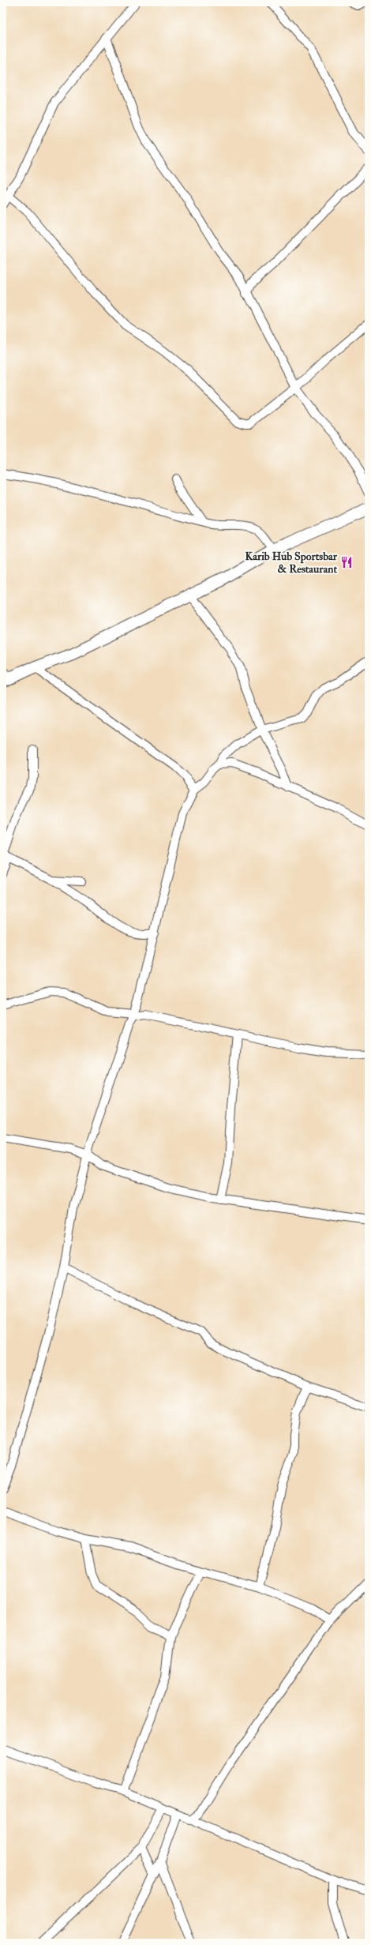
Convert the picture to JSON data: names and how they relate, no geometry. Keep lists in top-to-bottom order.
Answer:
{
  "places": {
    "restaurant": ["Karib Hub Sportsbar & Restaurant"]
  }
}
